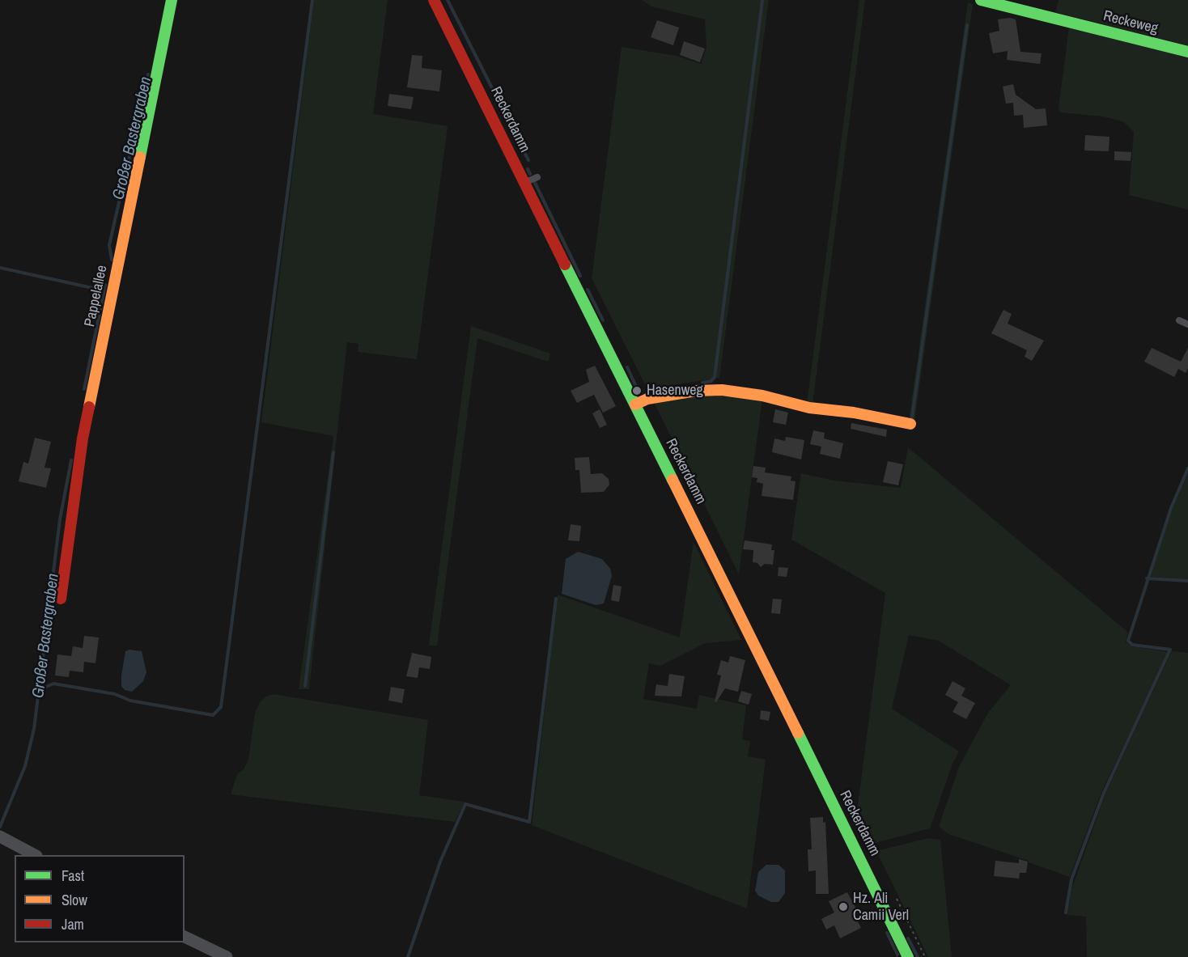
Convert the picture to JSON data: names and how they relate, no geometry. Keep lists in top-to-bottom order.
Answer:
{
  "streets": {
    "street": ["Reckeweg", "Reckerdamm", "Pappelallee"]
  },
  "water": ["Großer Bastergraben"],
  "places": ["Hasenweg", "Hz. Ali Camii Verl"],
  "legend": ["Fast", "Slow", "Jam"]
}
